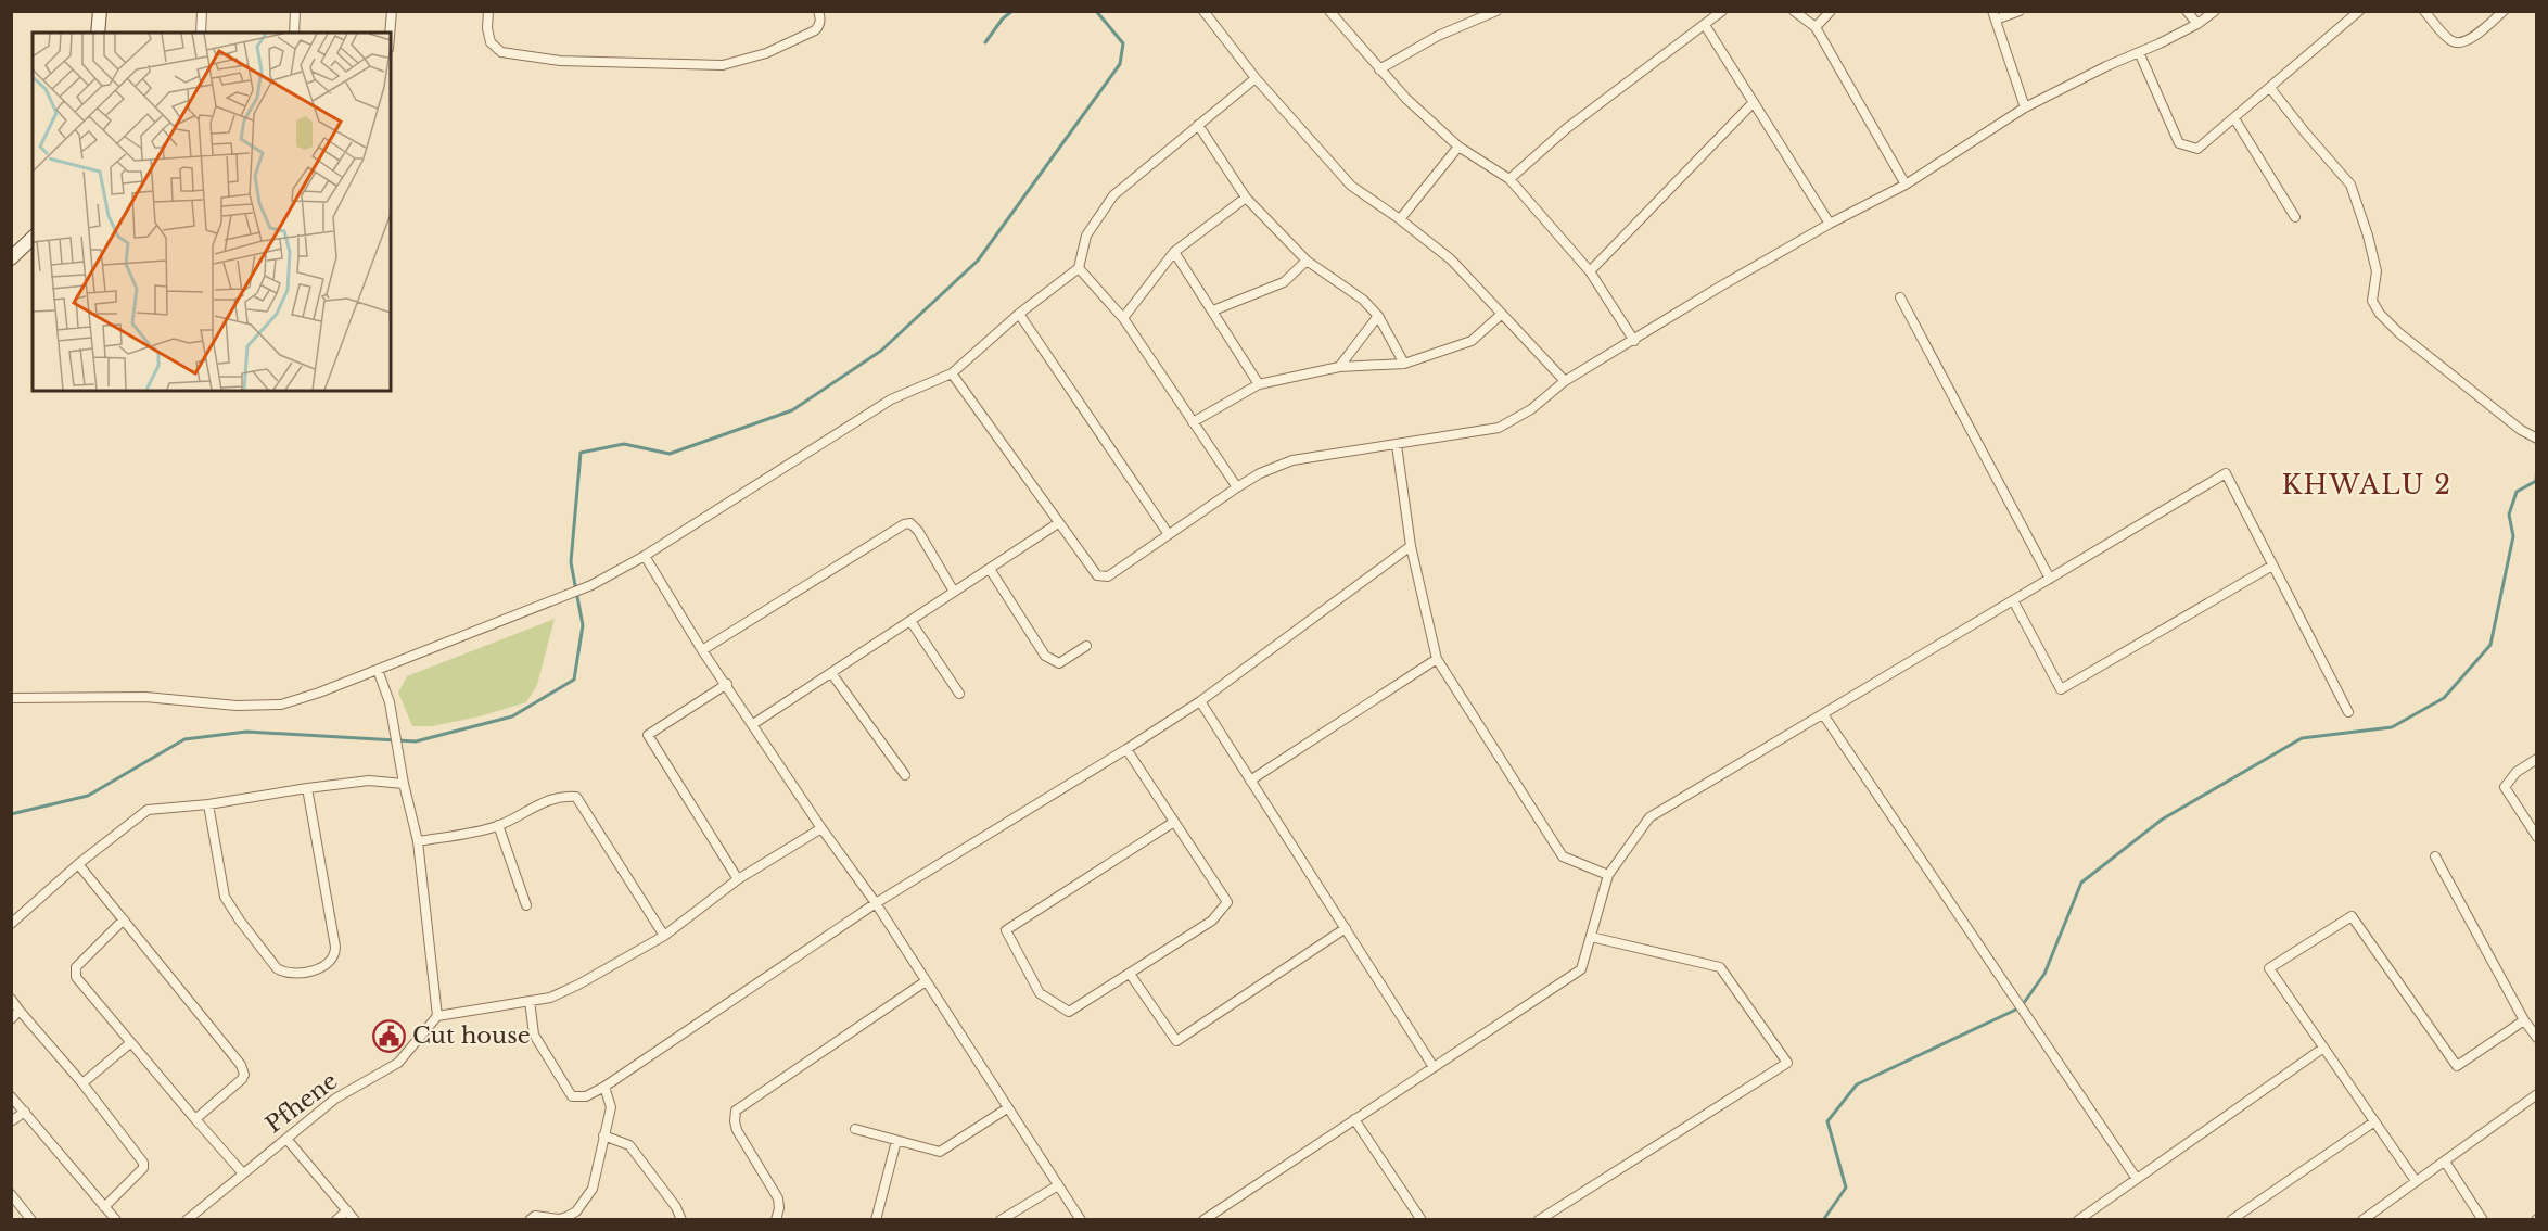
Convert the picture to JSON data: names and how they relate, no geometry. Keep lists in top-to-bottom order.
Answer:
{
  "streets": {
    "street": ["Pfhene"]
  },
  "districts": ["KHWALU 2"],
  "places": {
    "public building": ["Cut house"]
  }
}
